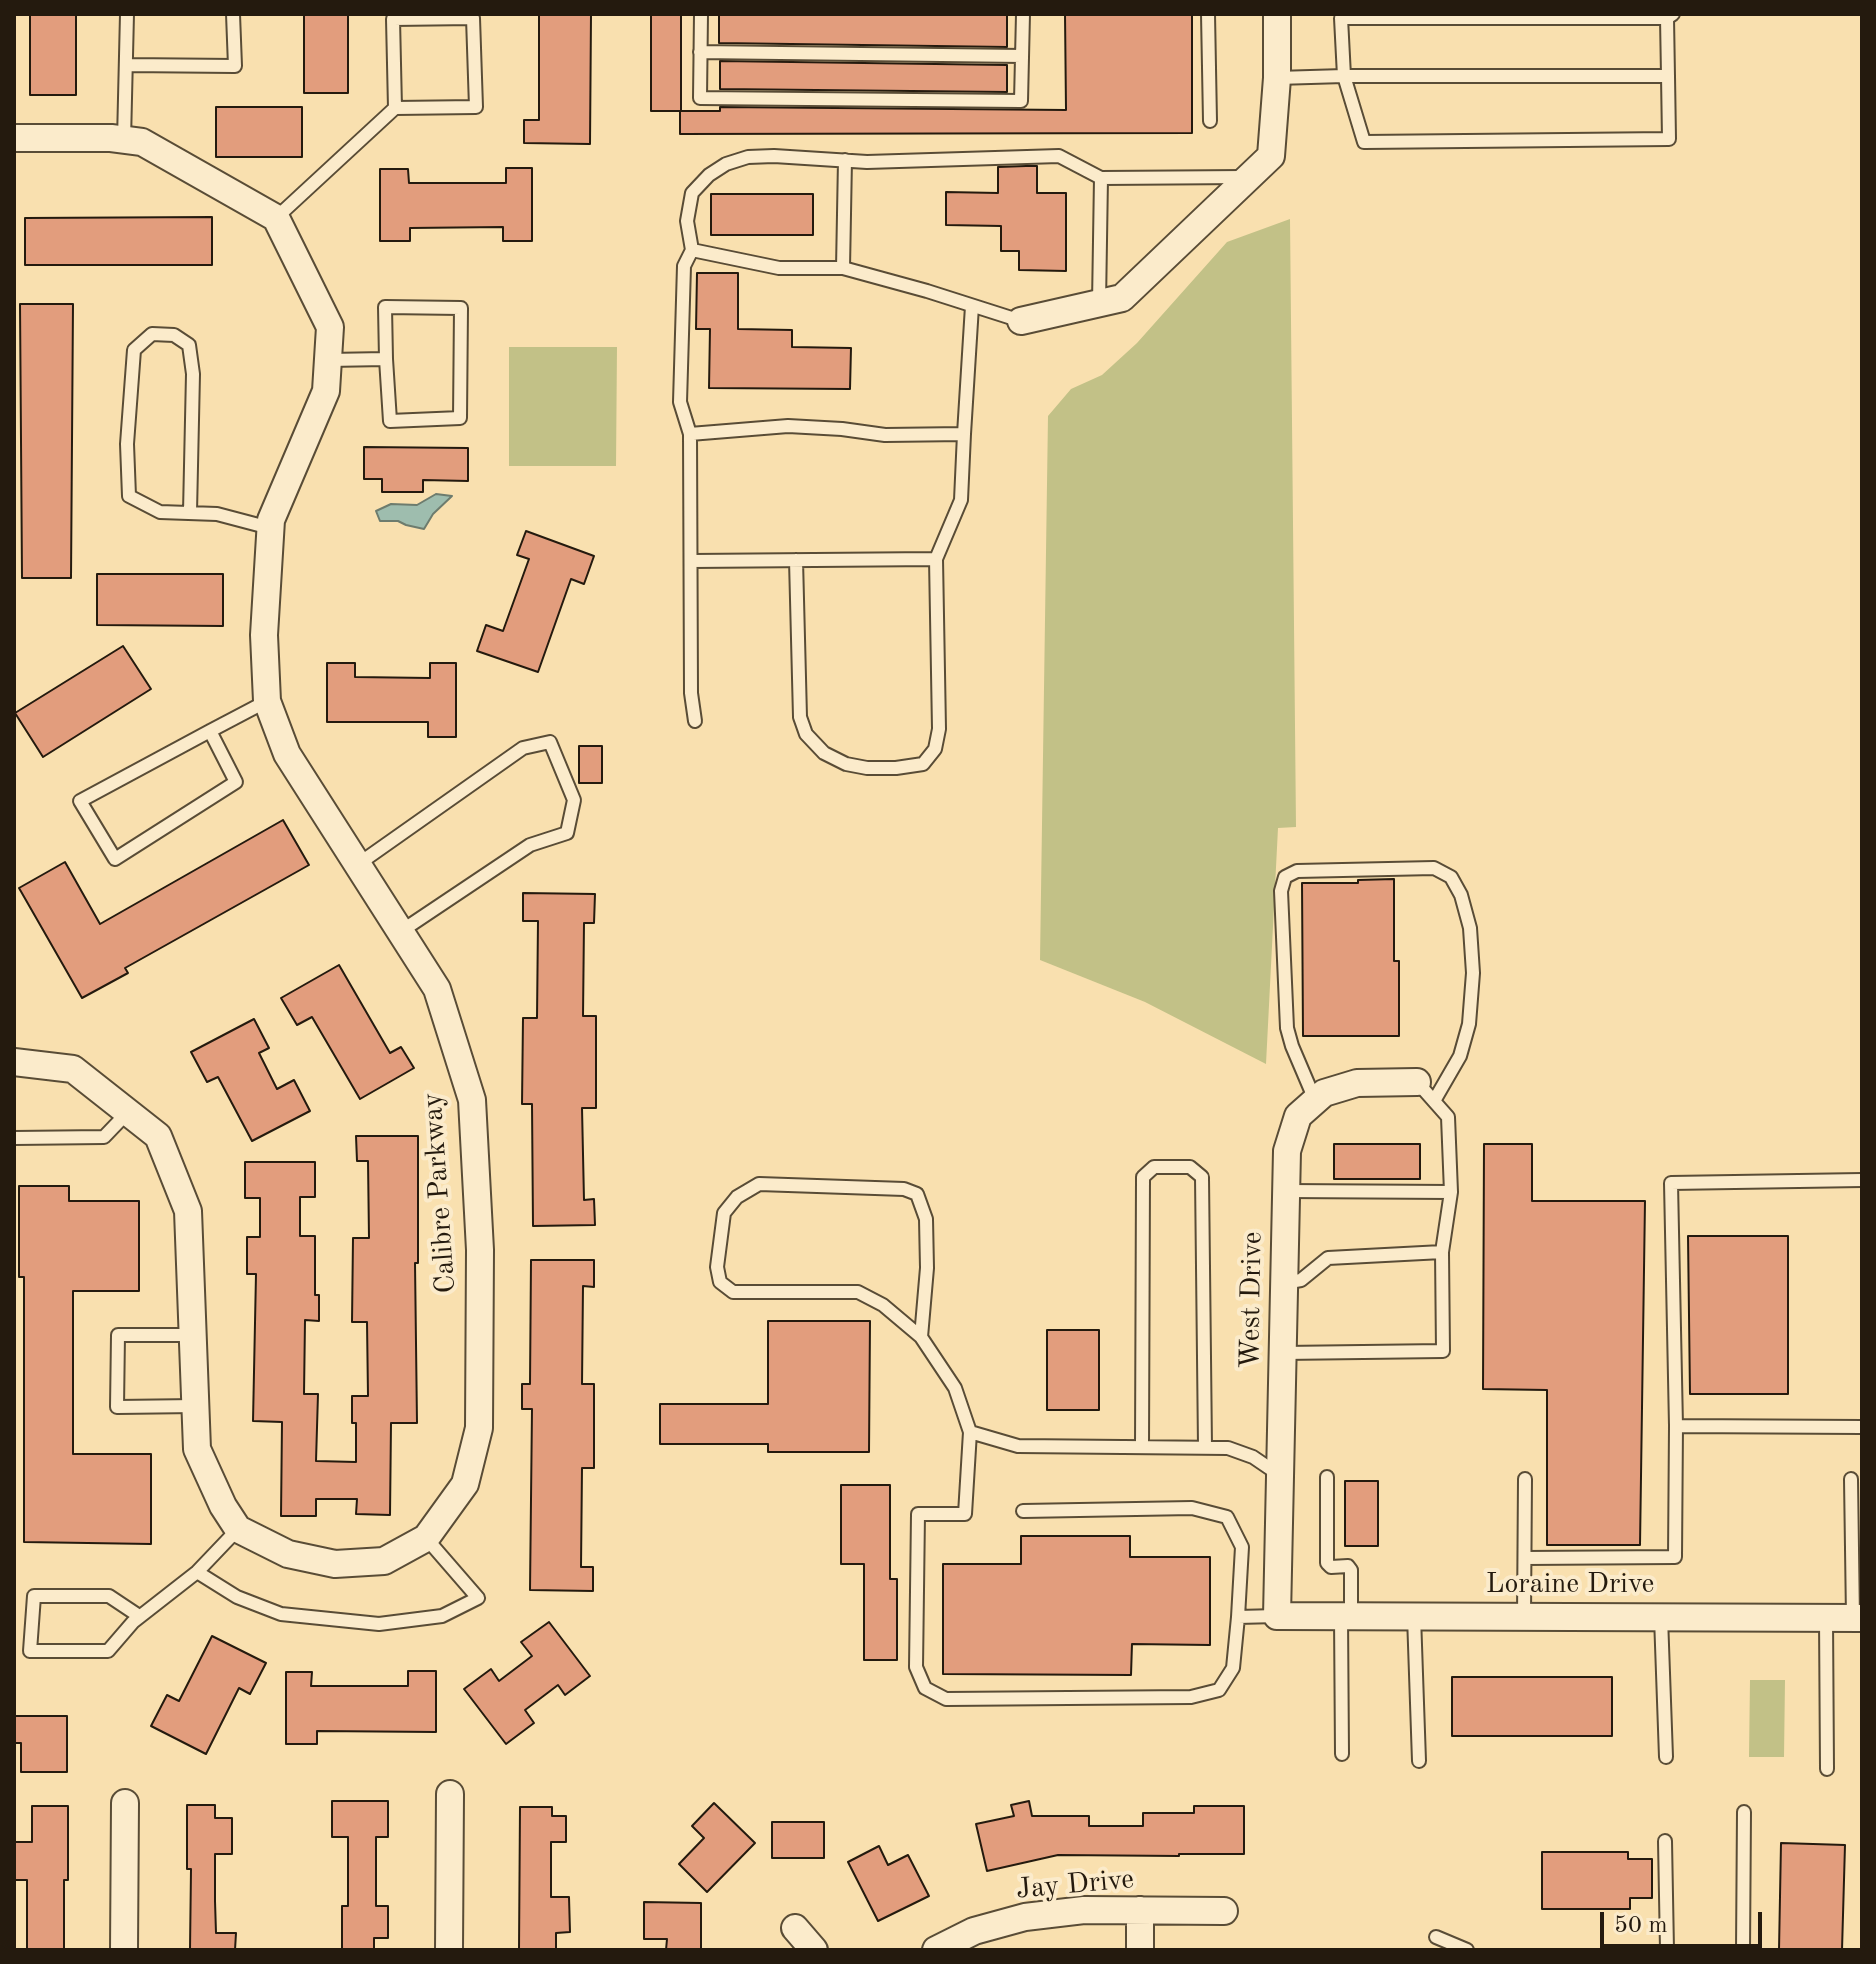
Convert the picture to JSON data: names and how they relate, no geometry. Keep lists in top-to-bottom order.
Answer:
{
  "streets": {
    "street": [
      "Calibre Parkway",
      "West Drive",
      "Loraine Drive",
      "Jay Drive"
    ]
  },
  "crossings": [
    ["West Drive", "Loraine Drive"]
  ],
  "scale_bar": "50 m"
}
